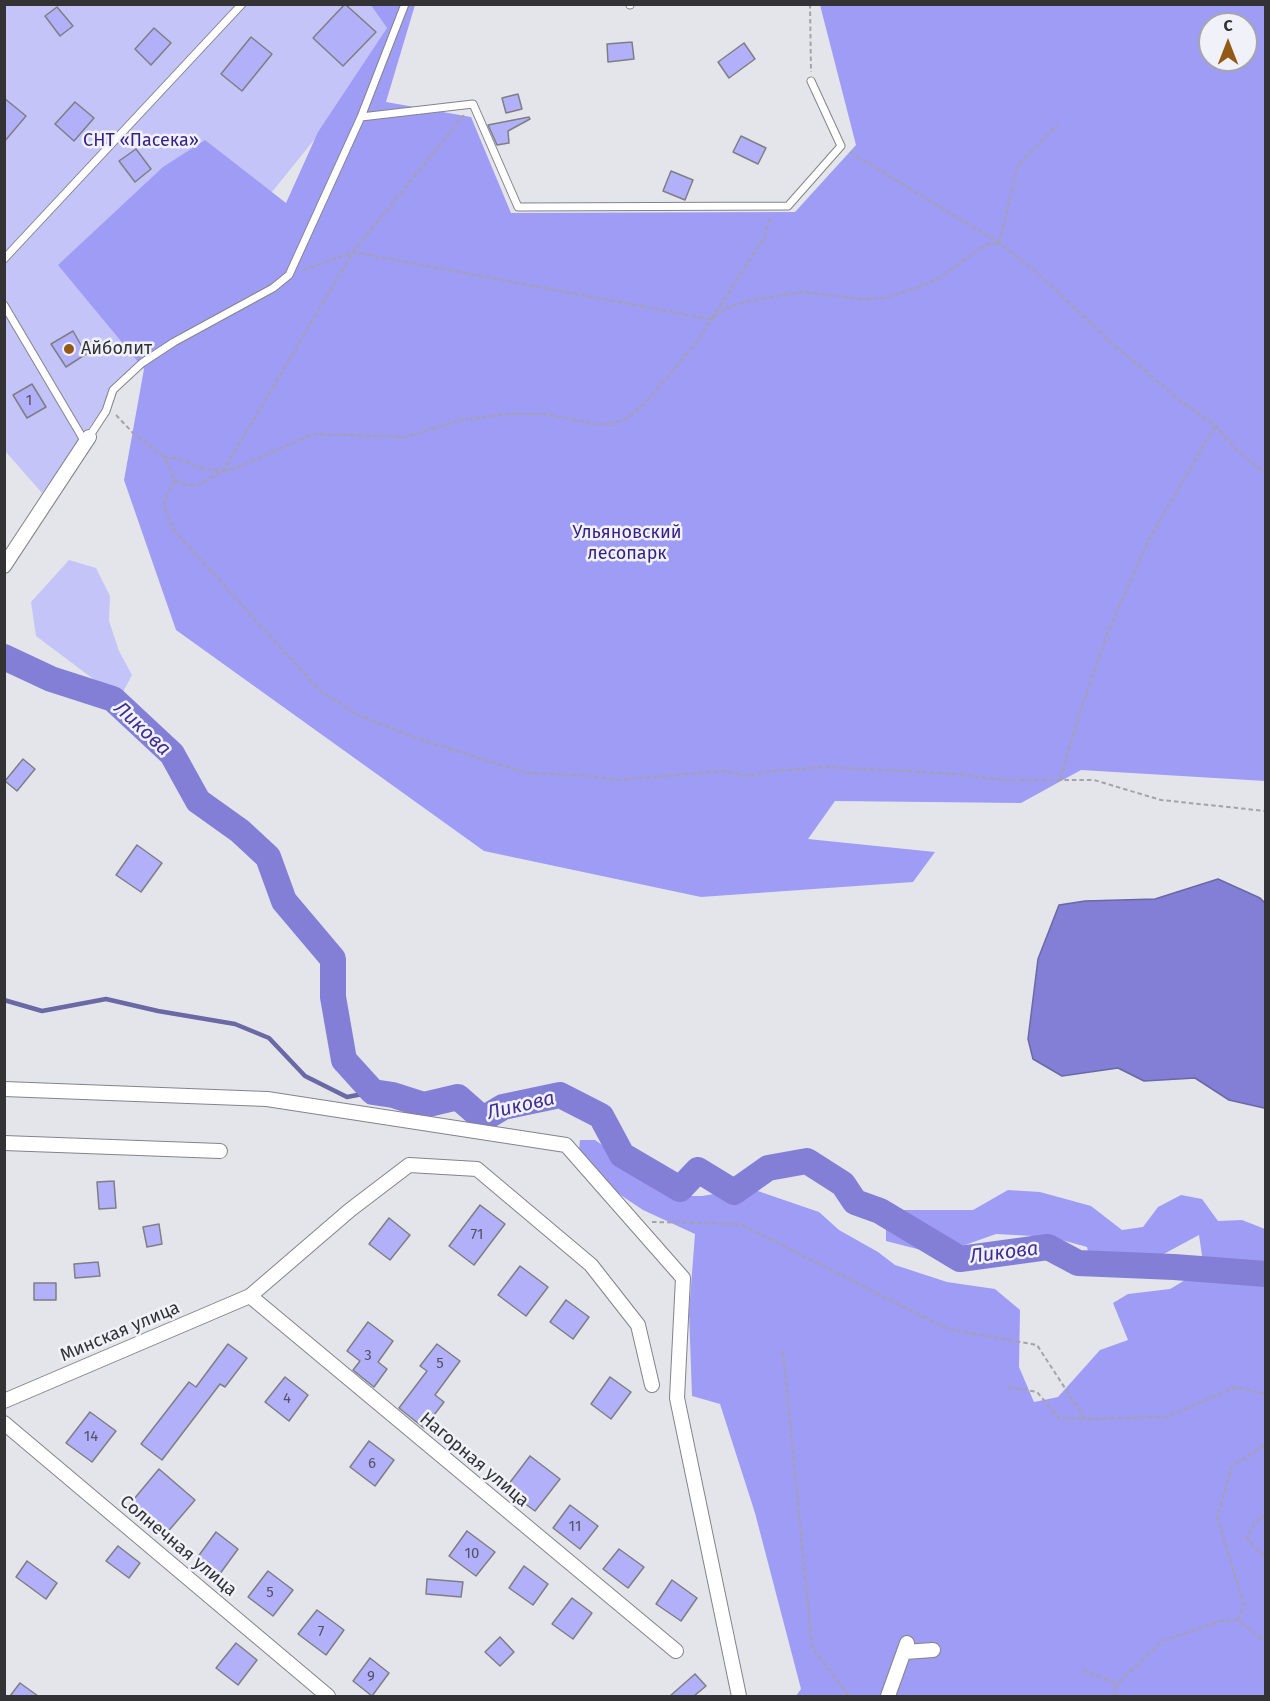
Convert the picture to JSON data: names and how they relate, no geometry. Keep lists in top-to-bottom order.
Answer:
{
  "streets": {
    "street": ["Минская улица", "Нагорная улица", "Солнечная улица"]
  },
  "crossings": [
    ["Минская улица", "Нагорная улица"]
  ],
  "water": ["Ликова"],
  "parks": ["СНТ «Пасека»", "Ульяновский лесопарк"],
  "places": ["Айболит"],
  "house_numbers": [
    "1",
    "71",
    "3",
    "5",
    "4",
    "14",
    "6",
    "11",
    "10",
    "5",
    "7",
    "9"
  ],
  "north": "top"
}
